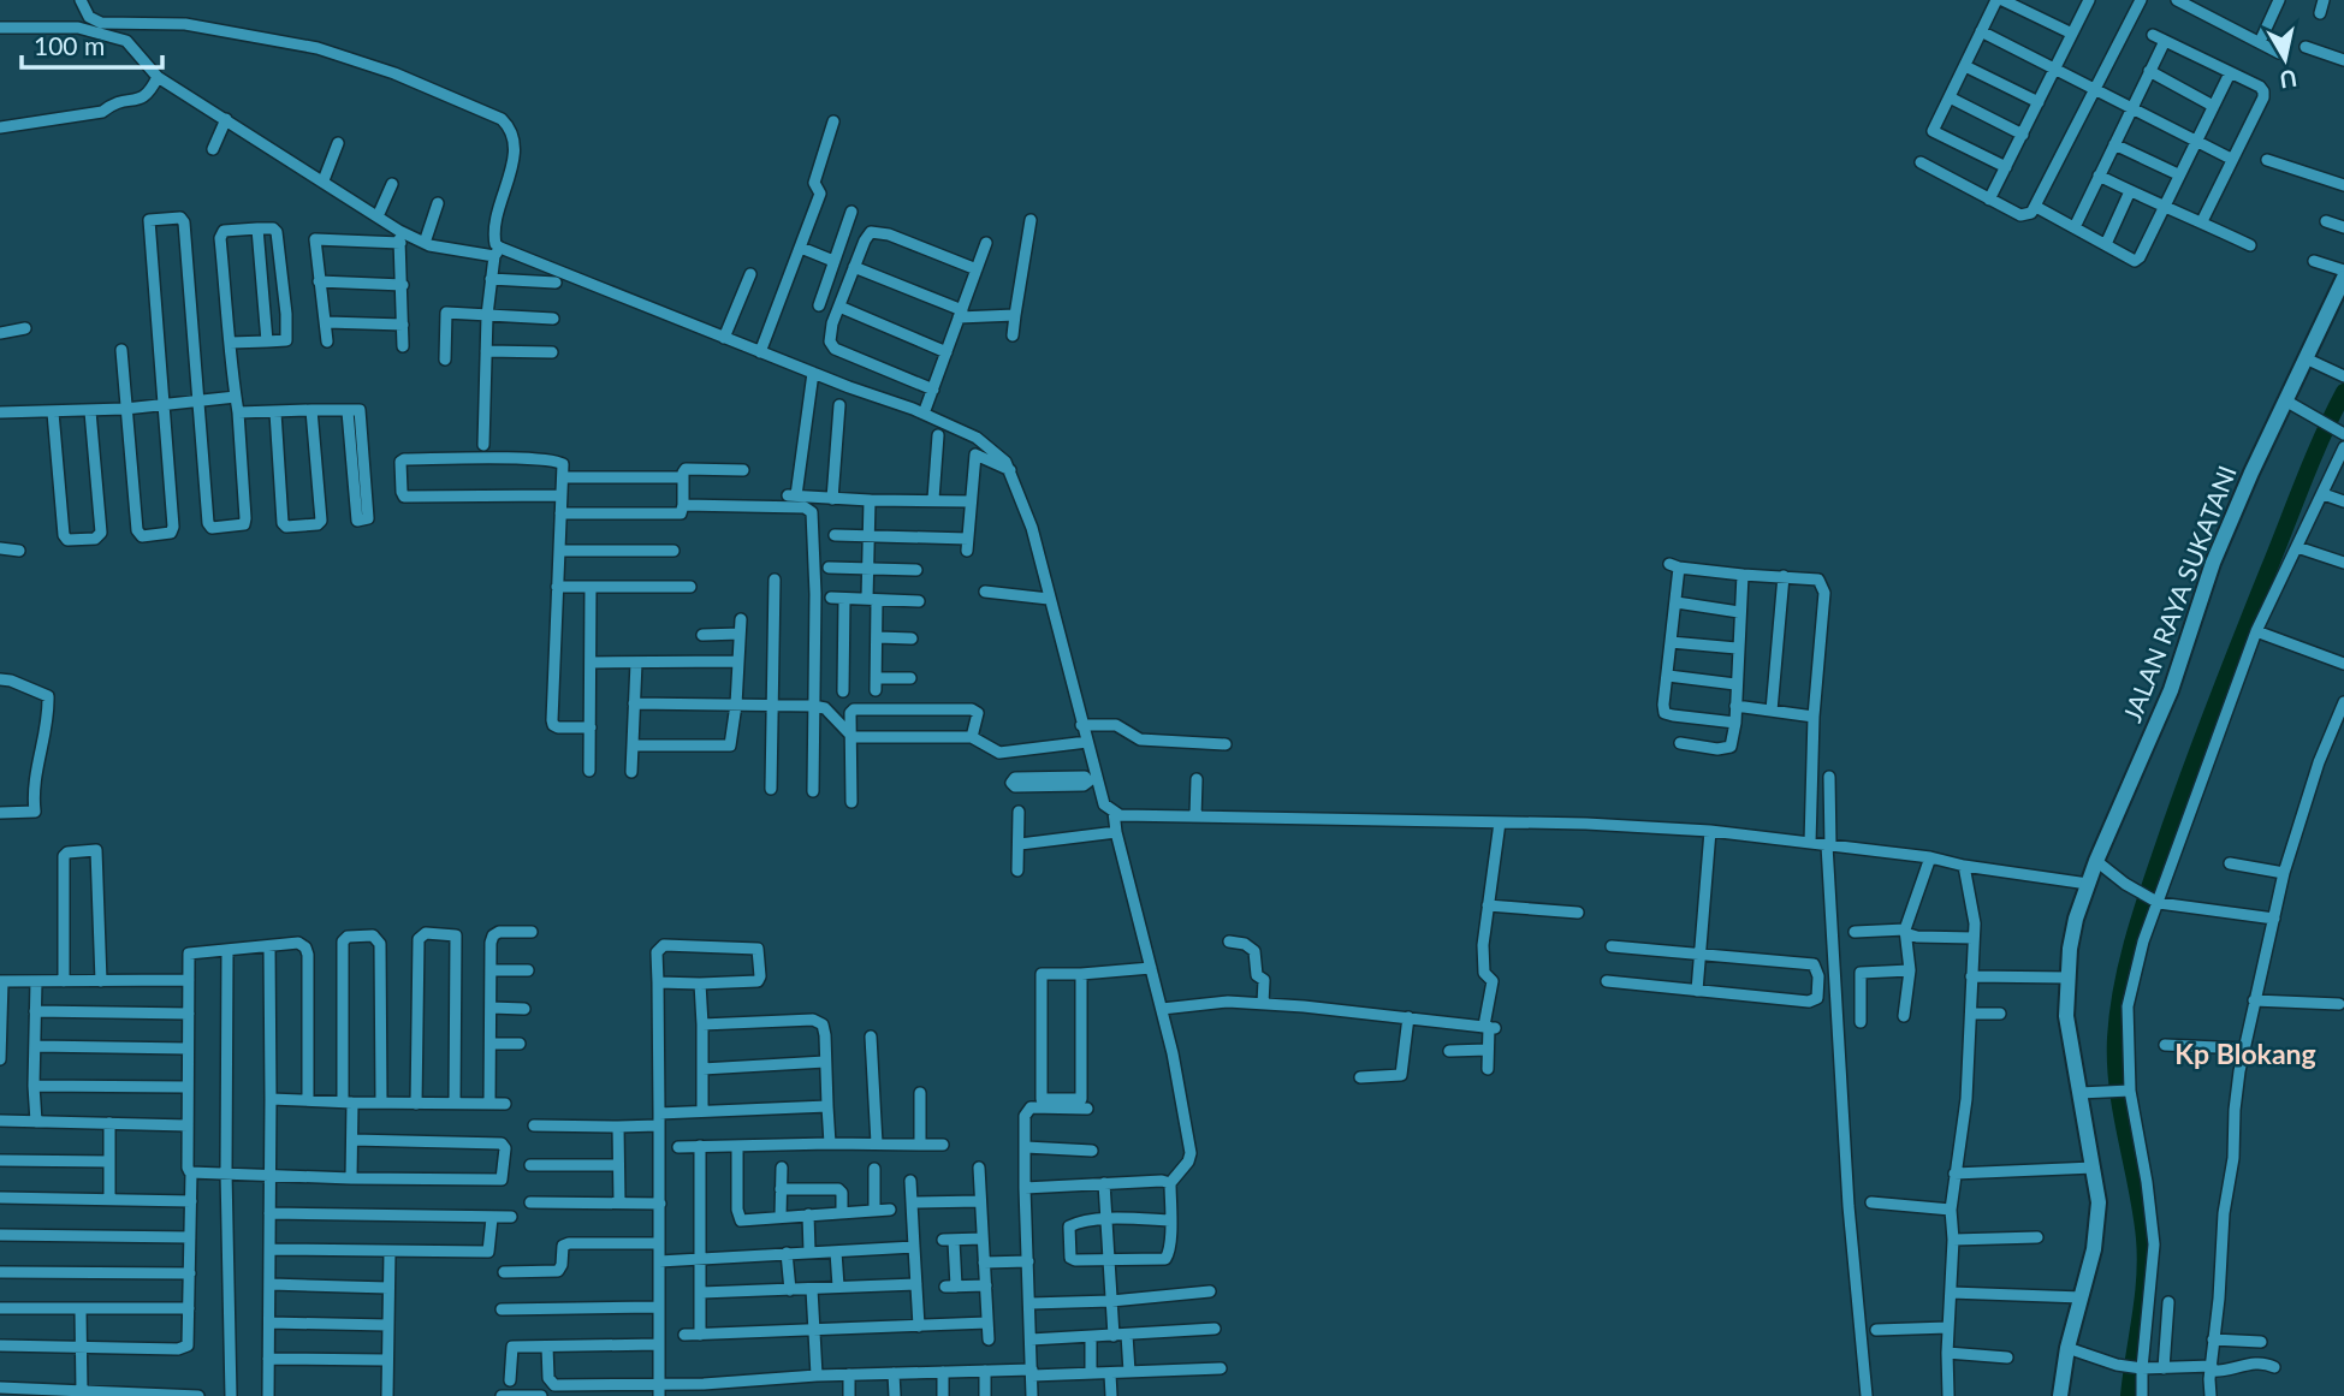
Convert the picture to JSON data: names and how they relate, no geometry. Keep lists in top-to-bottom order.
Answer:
{
  "streets": {
    "main road": ["JALAN RAYA SUKATANI"]
  },
  "districts": ["Kp Blokang"],
  "scale_bar": "100 m",
  "north": "bottom"
}
